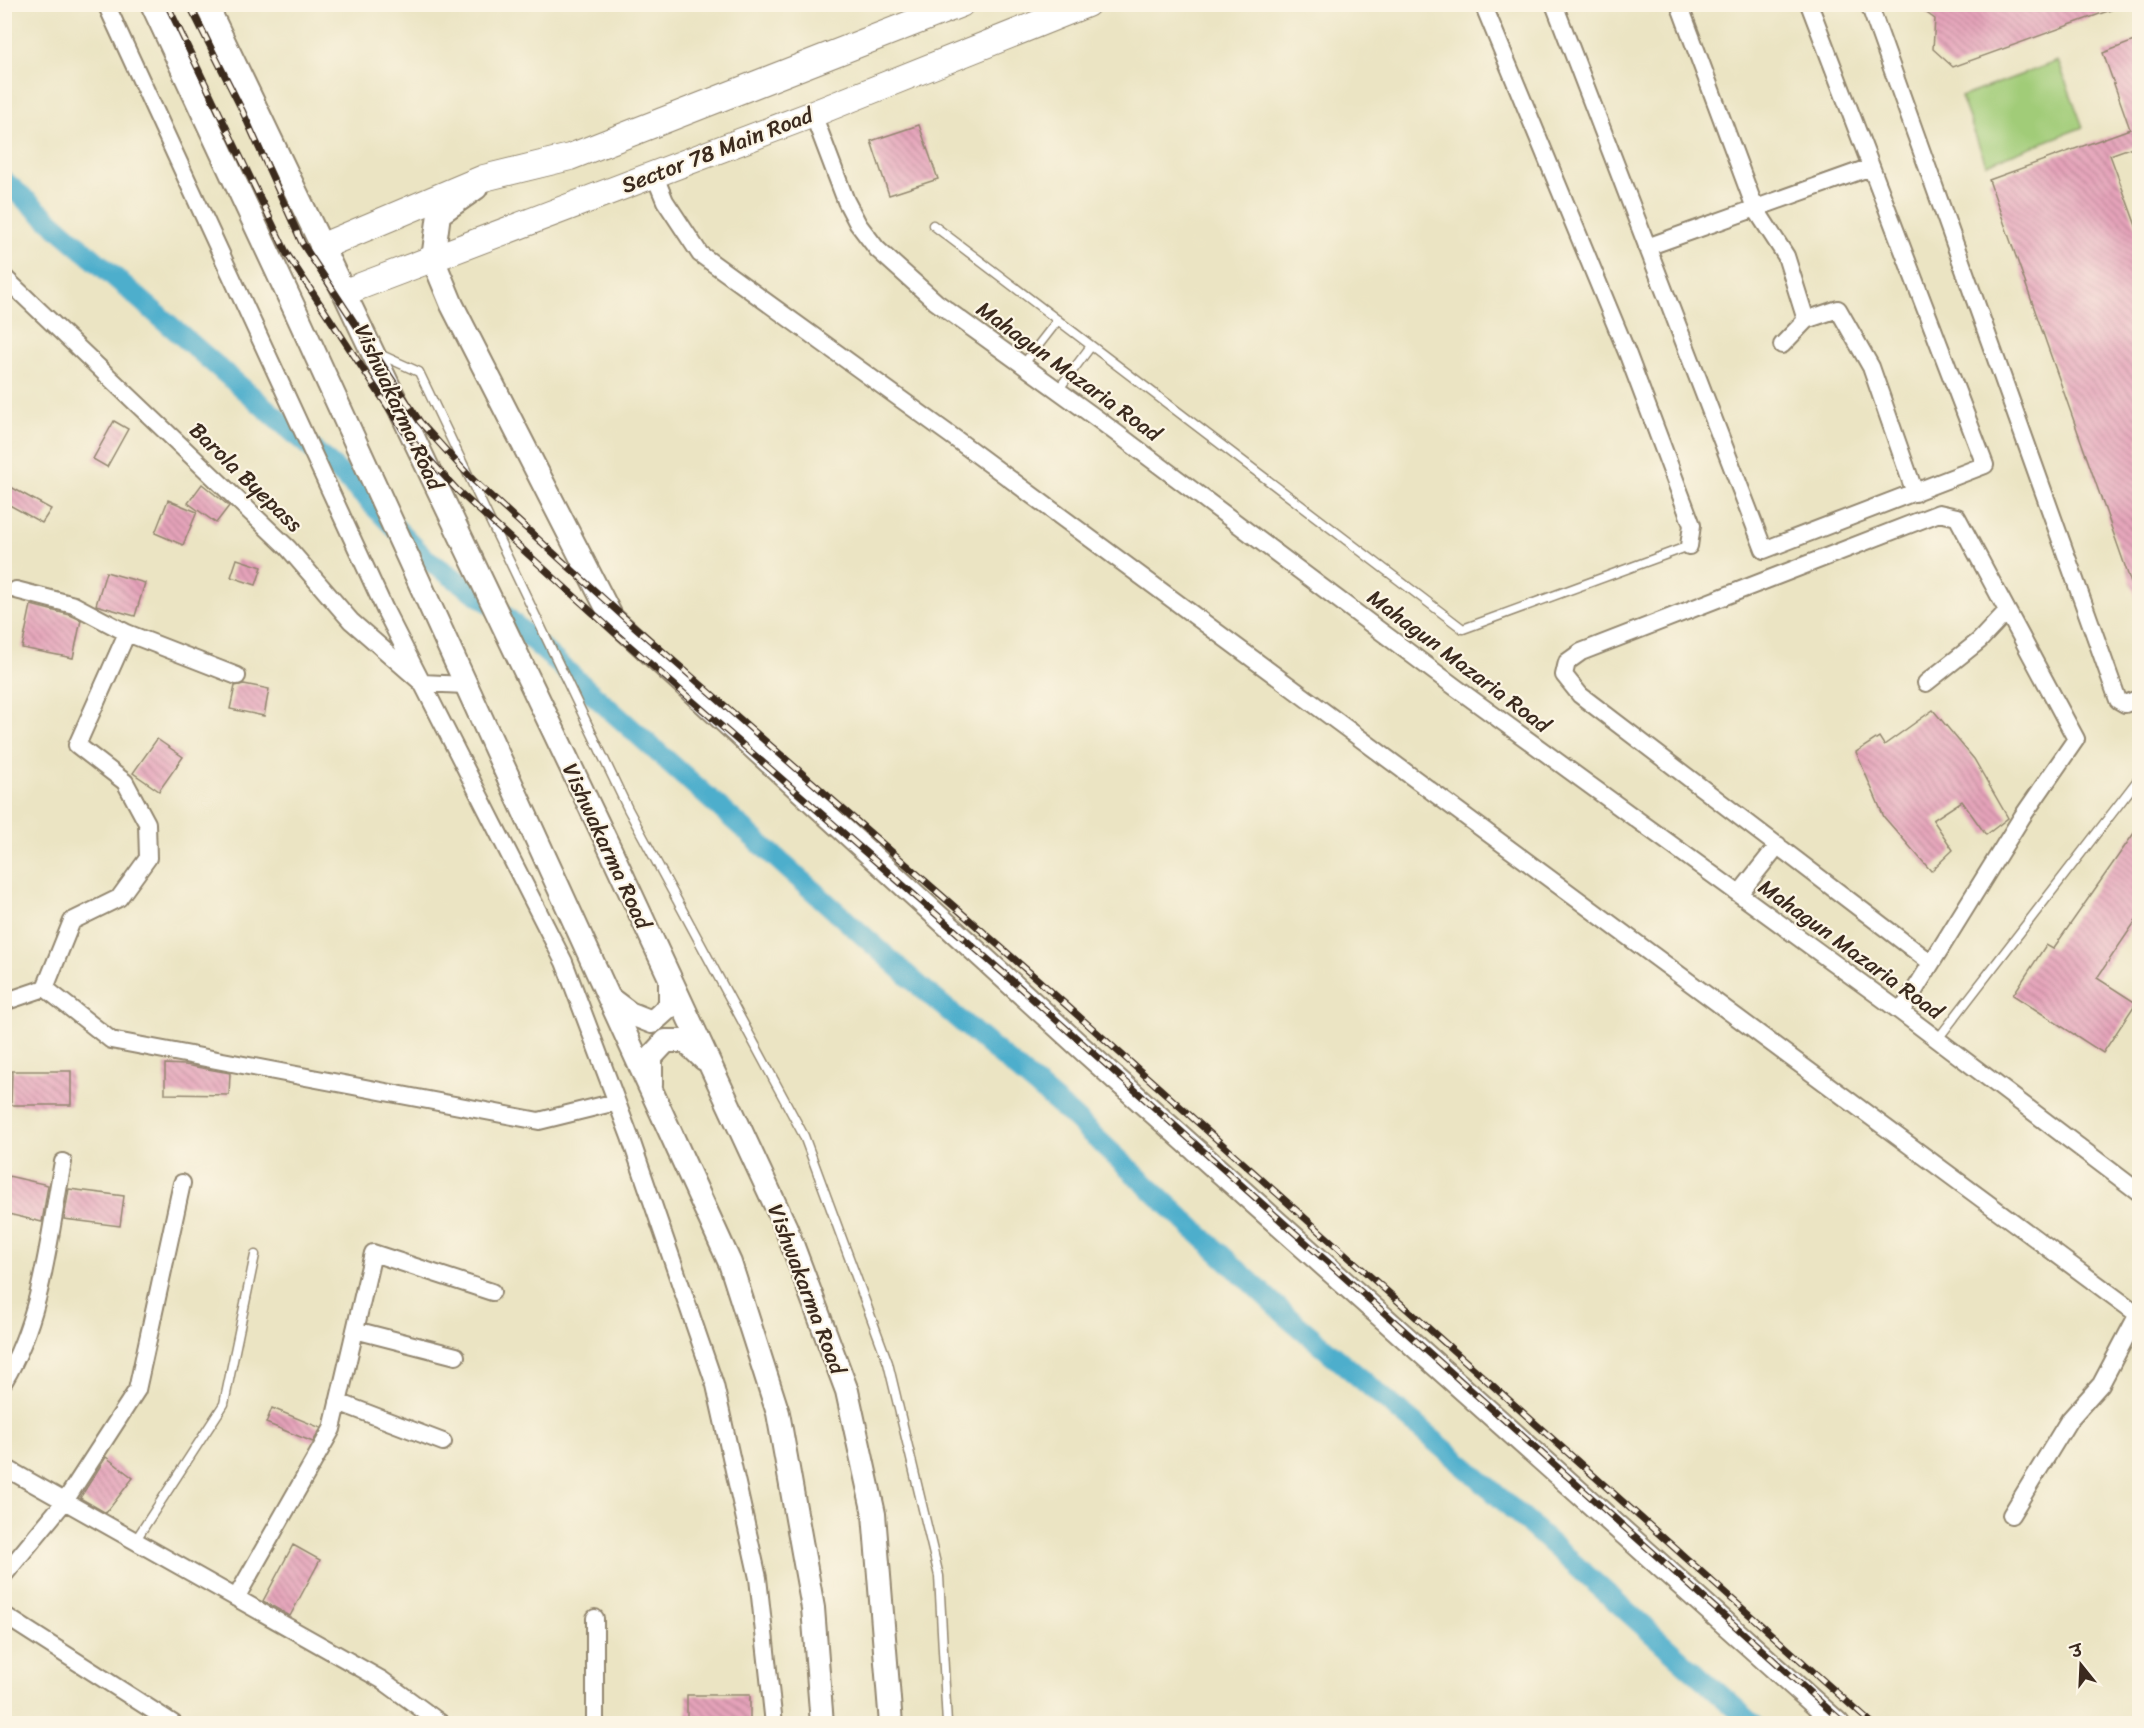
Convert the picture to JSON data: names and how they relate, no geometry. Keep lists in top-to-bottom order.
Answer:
{
  "streets": {
    "main road": ["Sector 78 Main Road", "Vishwakarma Road"],
    "street": ["Mahagun Mazaria Road", "Barola Byepass"]
  },
  "crossings": [
    ["Sector 78 Main Road", "Mahagun Mazaria Road"],
    ["Sector 78 Main Road", "Vishwakarma Road"]
  ],
  "north": "top"
}
